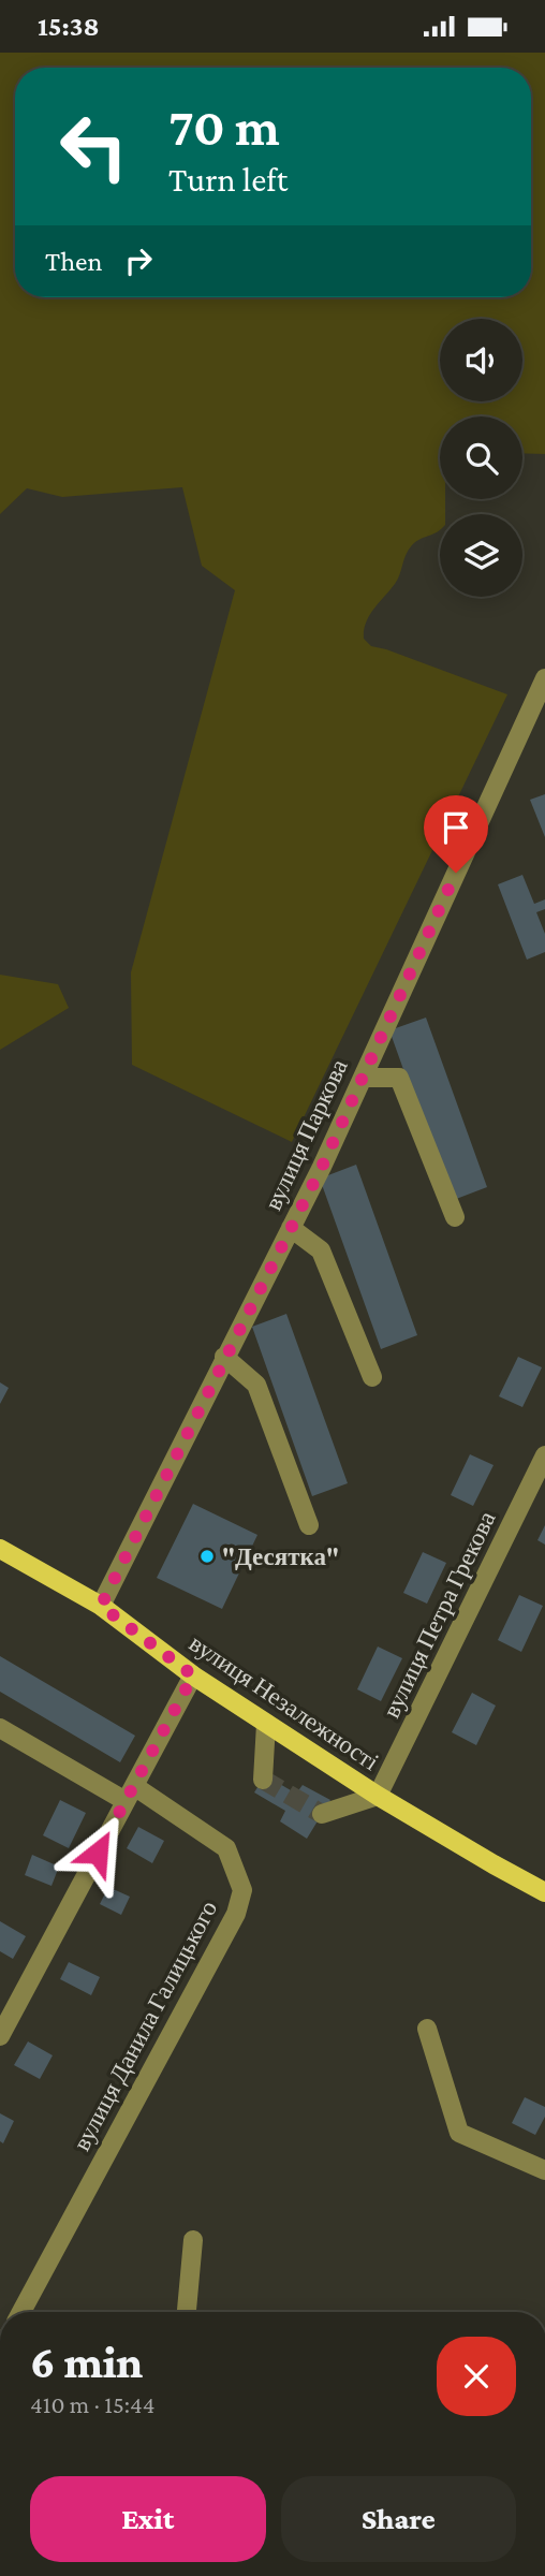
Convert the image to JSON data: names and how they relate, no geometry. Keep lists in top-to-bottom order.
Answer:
{
  "streets": {
    "main road": ["вулиця Незалежності"],
    "street": ["вулиця Паркова", "вулиця Петра Грекова", "вулиця Данила Галицького"]
  },
  "crossings": [
    ["вулиця Паркова", "вулиця Незалежності"],
    ["вулиця Петра Грекова", "вулиця Незалежності"]
  ],
  "places": ["\"Десятка\""],
  "page": {
    "status": "15:38",
    "turn": ["70 m", "Turn left"],
    "then": "Then",
    "heading": ["6 min", "410 m · 15:44"],
    "buttons": ["Exit", "Share"]
  }
}
